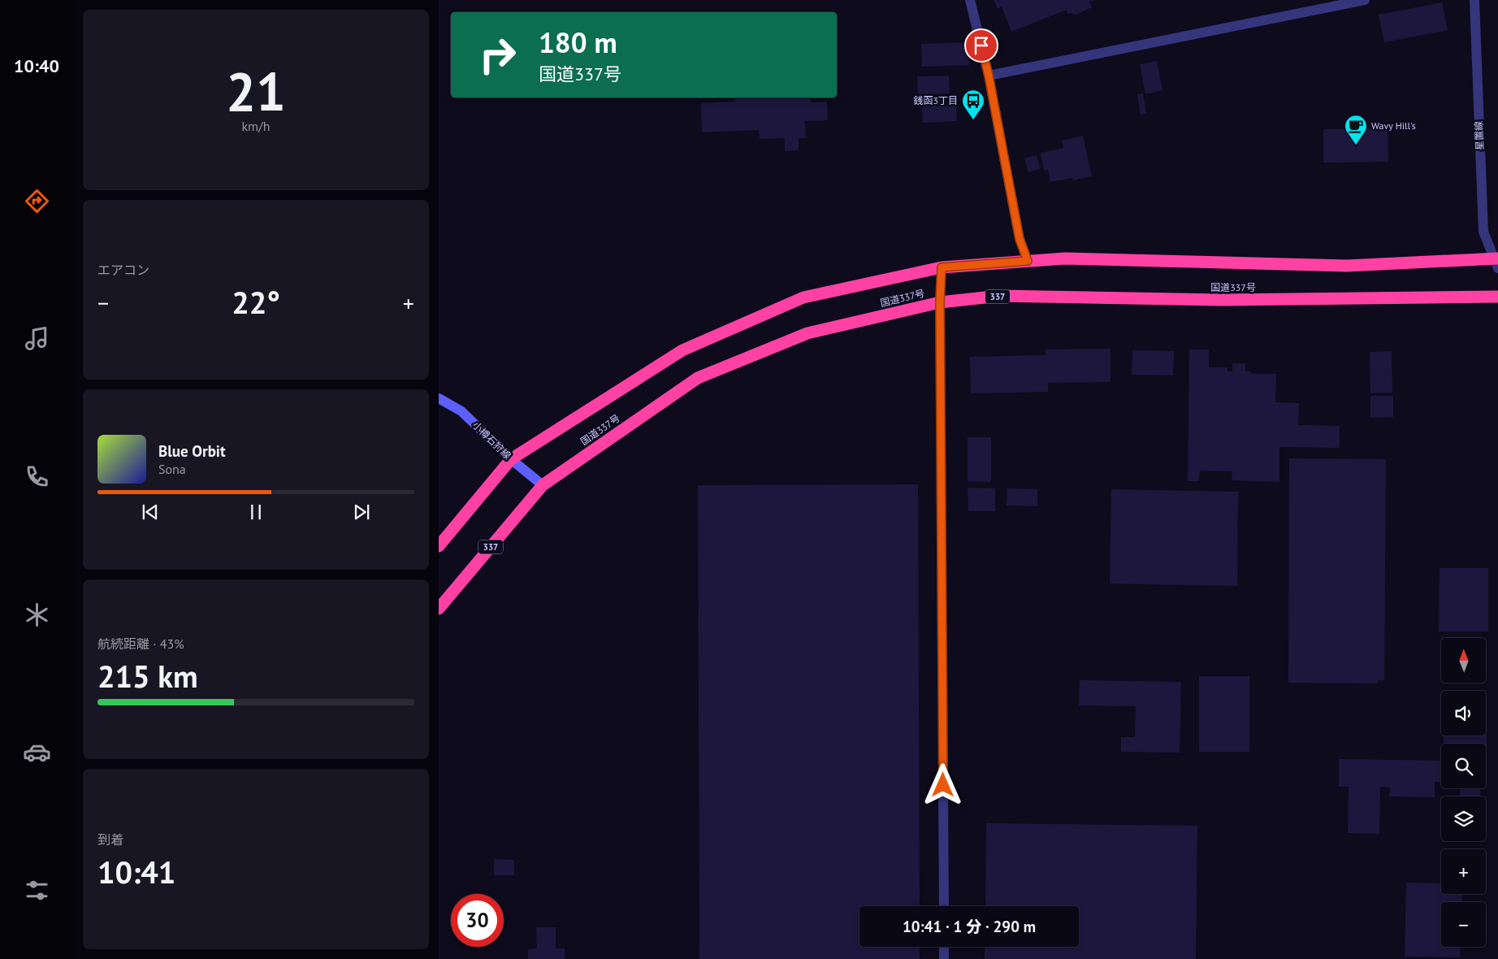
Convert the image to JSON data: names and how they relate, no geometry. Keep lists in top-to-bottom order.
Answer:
{
  "streets": {
    "highway": ["国道337号", "337"],
    "main road": ["小樽石狩線"],
    "street": ["星置線"]
  },
  "crossings": [
    ["国道337号", "小樽石狩線"]
  ],
  "places": {
    "bus stop": ["銭函3丁目"],
    "cafe": ["Wavy Hill's"]
  },
  "north": "top",
  "page": {
    "tabs": "10:40",
    "tile": [
      ["21", "km/h"],
      "エアコン",
      ["航続距離 · 43%", "215 km"],
      ["到着", "10:41"]
    ],
    "turn": ["180 m", "国道337号"],
    "heat": ["−", "22°", "+"],
    "song": ["Blue Orbit", "Sona"],
    "map_buttons": ["+", "−"],
    "limit": "30",
    "trip": "10:41 · 1 分 · 290 m"
  }
}
